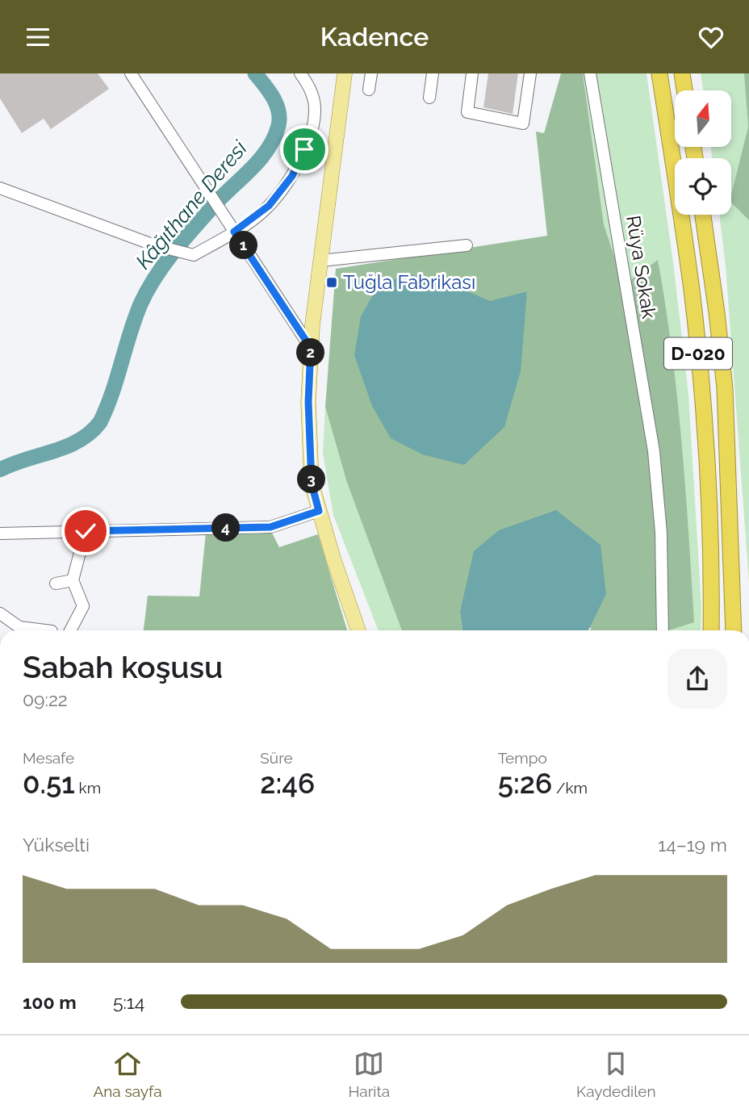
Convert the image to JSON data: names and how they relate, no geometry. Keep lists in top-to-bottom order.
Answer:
{
  "streets": {
    "highway": ["D-020"],
    "street": ["Rüya Sokak"]
  },
  "water": ["Kâğıthane Deresi"],
  "places": {
    "transit": ["Tuğla Fabrikası"]
  },
  "north": "top",
  "page": {
    "header": "Kadence",
    "pins": [
      "1",
      "2",
      "3",
      "4"
    ],
    "heading": ["Sabah koşusu", "09:22"],
    "stats": [
      ["Mesafe", "0.51 km"],
      ["Süre", "2:46"],
      ["Tempo", "5:26 /km"]
    ],
    "chart": ["Yükselti", "14–19 m"],
    "list": [
      {
        "name": "100 m",
        "note": "5:14"
      }
    ],
    "tabs": ["Ana sayfa", "Harita", "Kaydedilen"]
  }
}
